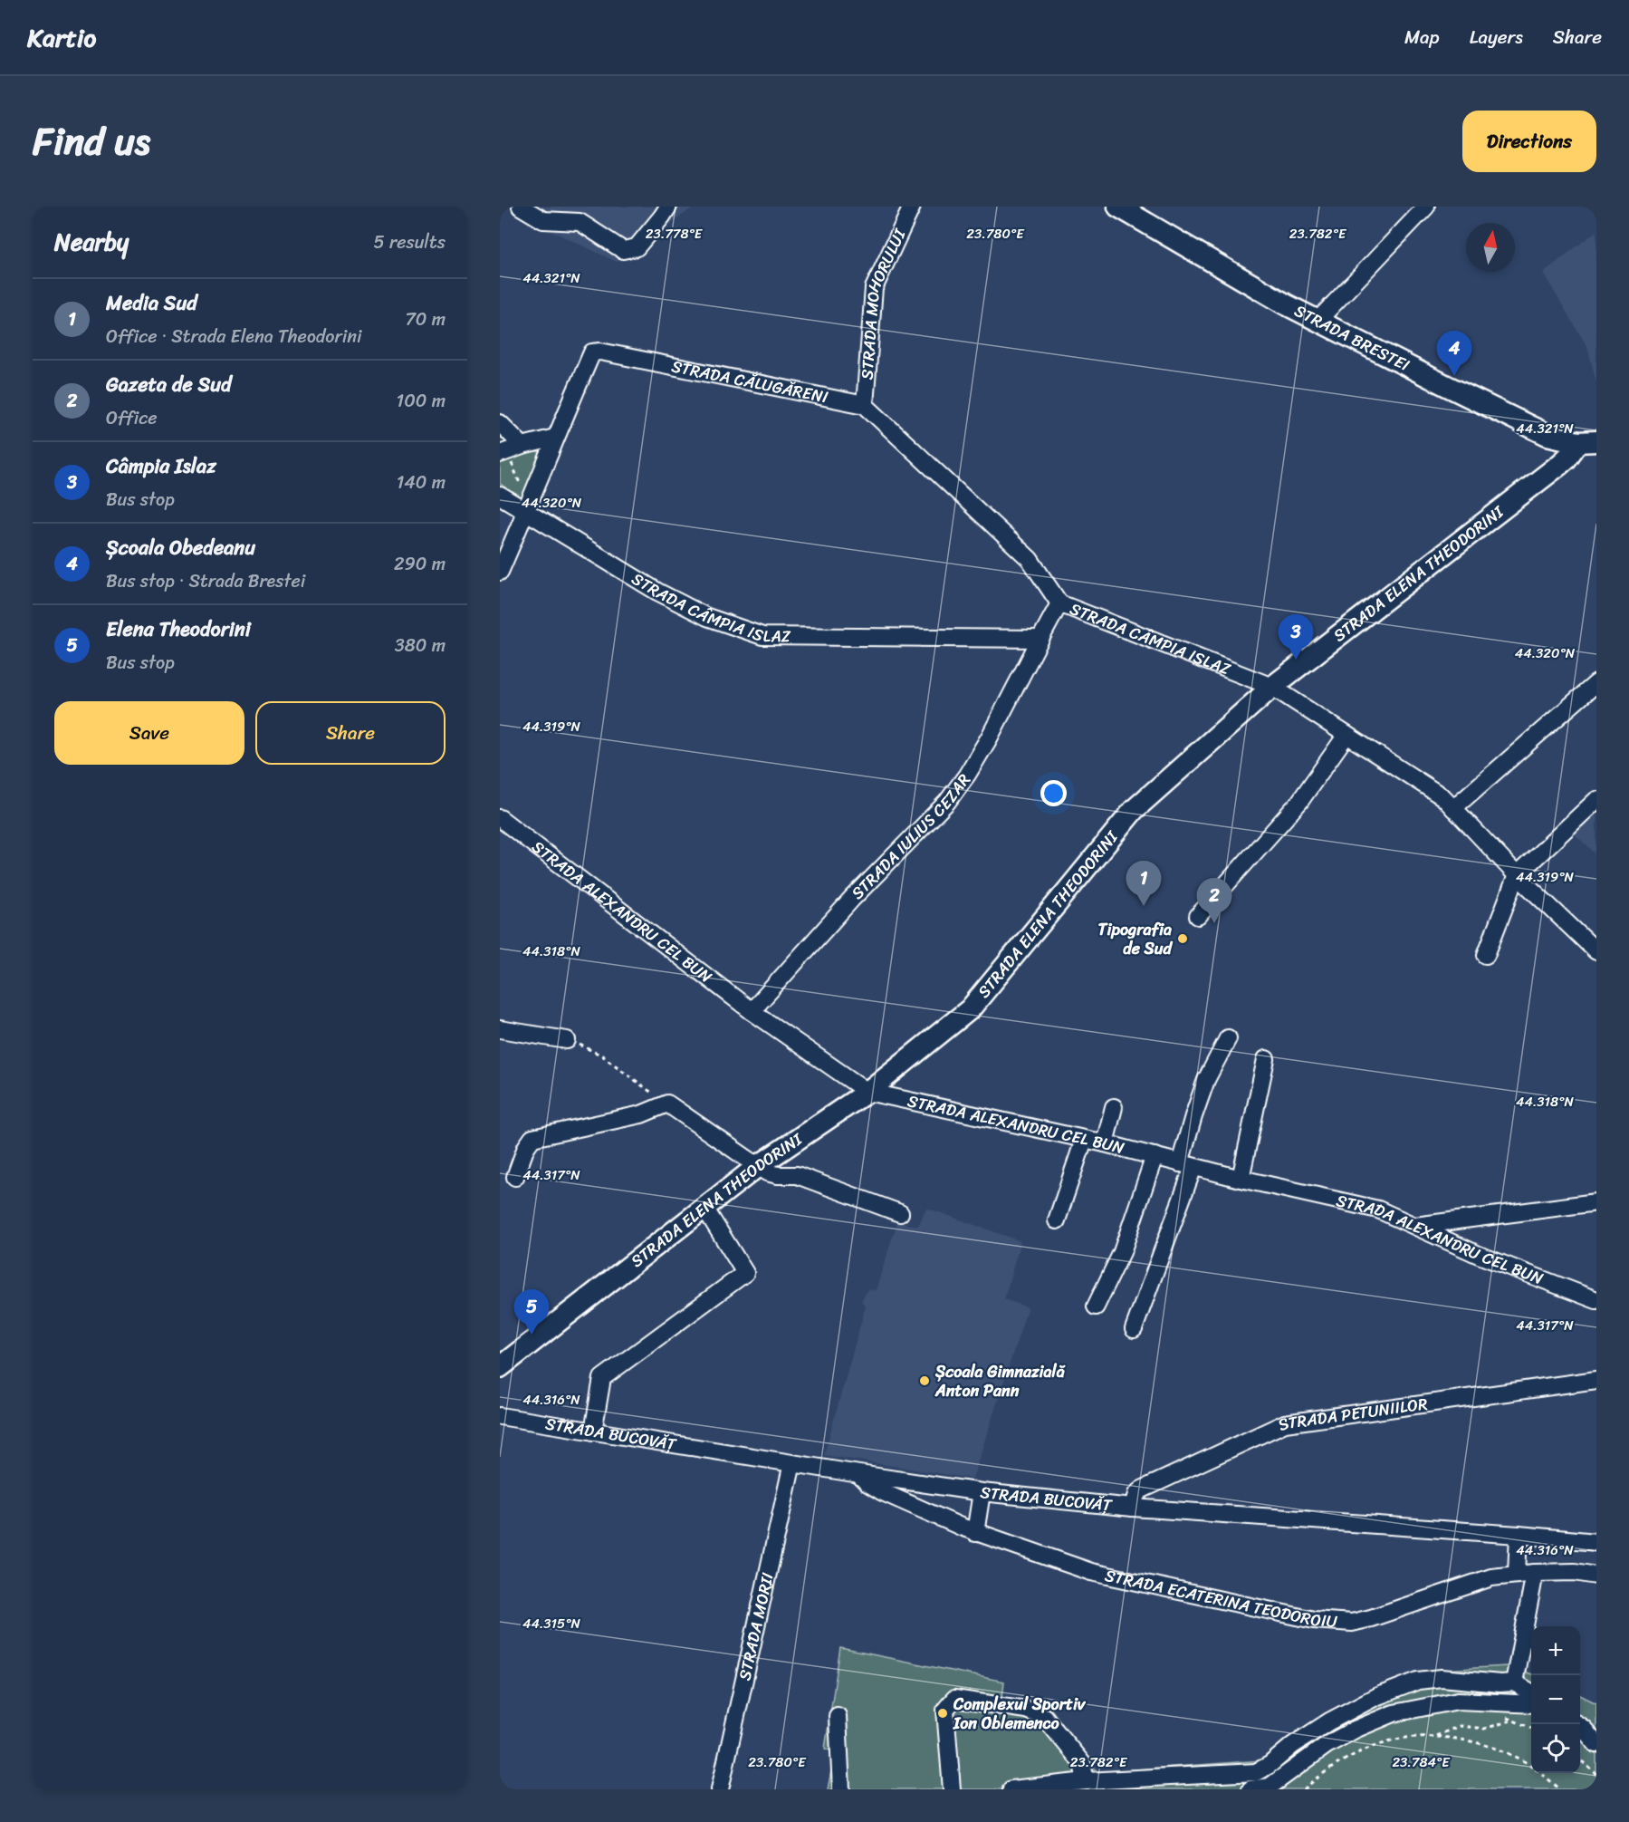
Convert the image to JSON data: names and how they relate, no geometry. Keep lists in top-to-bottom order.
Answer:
{
  "streets": {
    "main road": ["STRADA BRESTEI", "STRADA ELENA THEODORINI"],
    "street": [
      "STRADA MOHORULUI",
      "STRADA CĂLUGĂRENI",
      "STRADA CÂMPIA ISLAZ",
      "STRADA IULIUS CEZAR",
      "STRADA ALEXANDRU CEL BUN",
      "STRADA PETUNIILOR",
      "STRADA BUCOVĂȚ",
      "STRADA ECATERINA TEODOROIU",
      "STRADA MORII"
    ]
  },
  "crossings": [
    ["STRADA MOHORULUI", "STRADA CĂLUGĂRENI"],
    ["STRADA BRESTEI", "STRADA ELENA THEODORINI"],
    ["STRADA CĂLUGĂRENI", "STRADA CÂMPIA ISLAZ"],
    ["STRADA ELENA THEODORINI", "STRADA CÂMPIA ISLAZ"],
    ["STRADA ELENA THEODORINI", "STRADA ALEXANDRU CEL BUN"],
    ["STRADA CÂMPIA ISLAZ", "STRADA IULIUS CEZAR"],
    ["STRADA IULIUS CEZAR", "STRADA ALEXANDRU CEL BUN"],
    ["STRADA PETUNIILOR", "STRADA BUCOVĂȚ"],
    ["STRADA BUCOVĂȚ", "STRADA ECATERINA TEODOROIU"],
    ["STRADA BUCOVĂȚ", "STRADA MORII"]
  ],
  "places": ["Tipografia de Sud", "Școala Gimnazială Anton Pann", "Complexul Sportiv Ion Oblemenco"],
  "north": "top",
  "page": {
    "header": "Kartio",
    "nav": ["Map", "Layers", "Share"],
    "title": "Find us",
    "buttons": [
      "Directions",
      ["Save", "Share"]
    ],
    "heading": ["Nearby", "5 results"],
    "list": [
      {
        "mark": "1",
        "name": "Media Sud",
        "note": "Office · Strada Elena Theodorini",
        "value": "70 m"
      },
      {
        "mark": "2",
        "name": "Gazeta de Sud",
        "note": "Office",
        "value": "100 m"
      },
      {
        "mark": "3",
        "name": "Câmpia Islaz",
        "note": "Bus stop",
        "value": "140 m"
      },
      {
        "mark": "4",
        "name": "Școala Obedeanu",
        "note": "Bus stop · Strada Brestei",
        "value": "290 m"
      },
      {
        "mark": "5",
        "name": "Elena Theodorini",
        "note": "Bus stop",
        "value": "380 m"
      }
    ],
    "pins": [
      "4",
      "3",
      "1",
      "2",
      "5"
    ],
    "map_buttons": ["+", "−"]
  },
  "coordinates": [
    "23.778°E",
    "23.780°E",
    "23.782°E",
    "44.321°N",
    "44.320°N",
    "44.319°N",
    "44.318°N",
    "44.317°N",
    "44.316°N",
    "44.315°N",
    "23.784°E"
  ]
}
